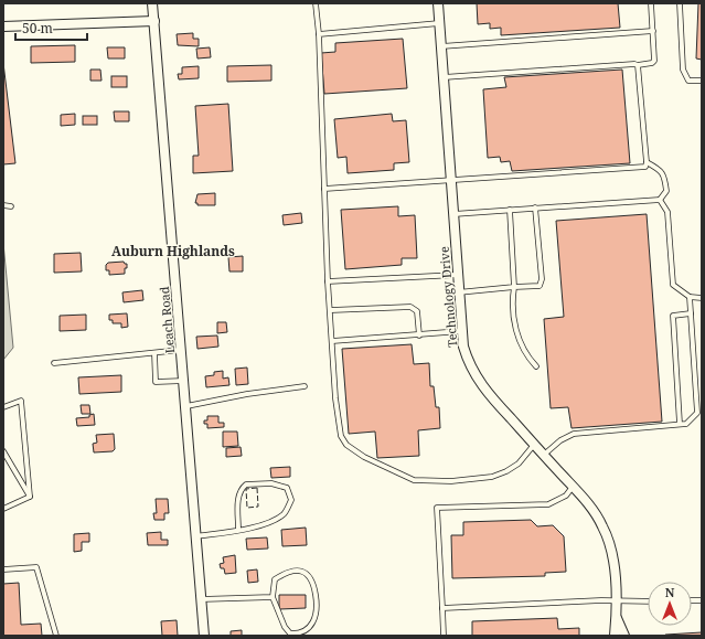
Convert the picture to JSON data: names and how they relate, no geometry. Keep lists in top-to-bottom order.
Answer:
{
  "streets": {
    "street": ["Technology Drive", "Leach Road"]
  },
  "districts": ["Auburn Highlands"],
  "scale_bar": "50 m",
  "north": "top"
}
